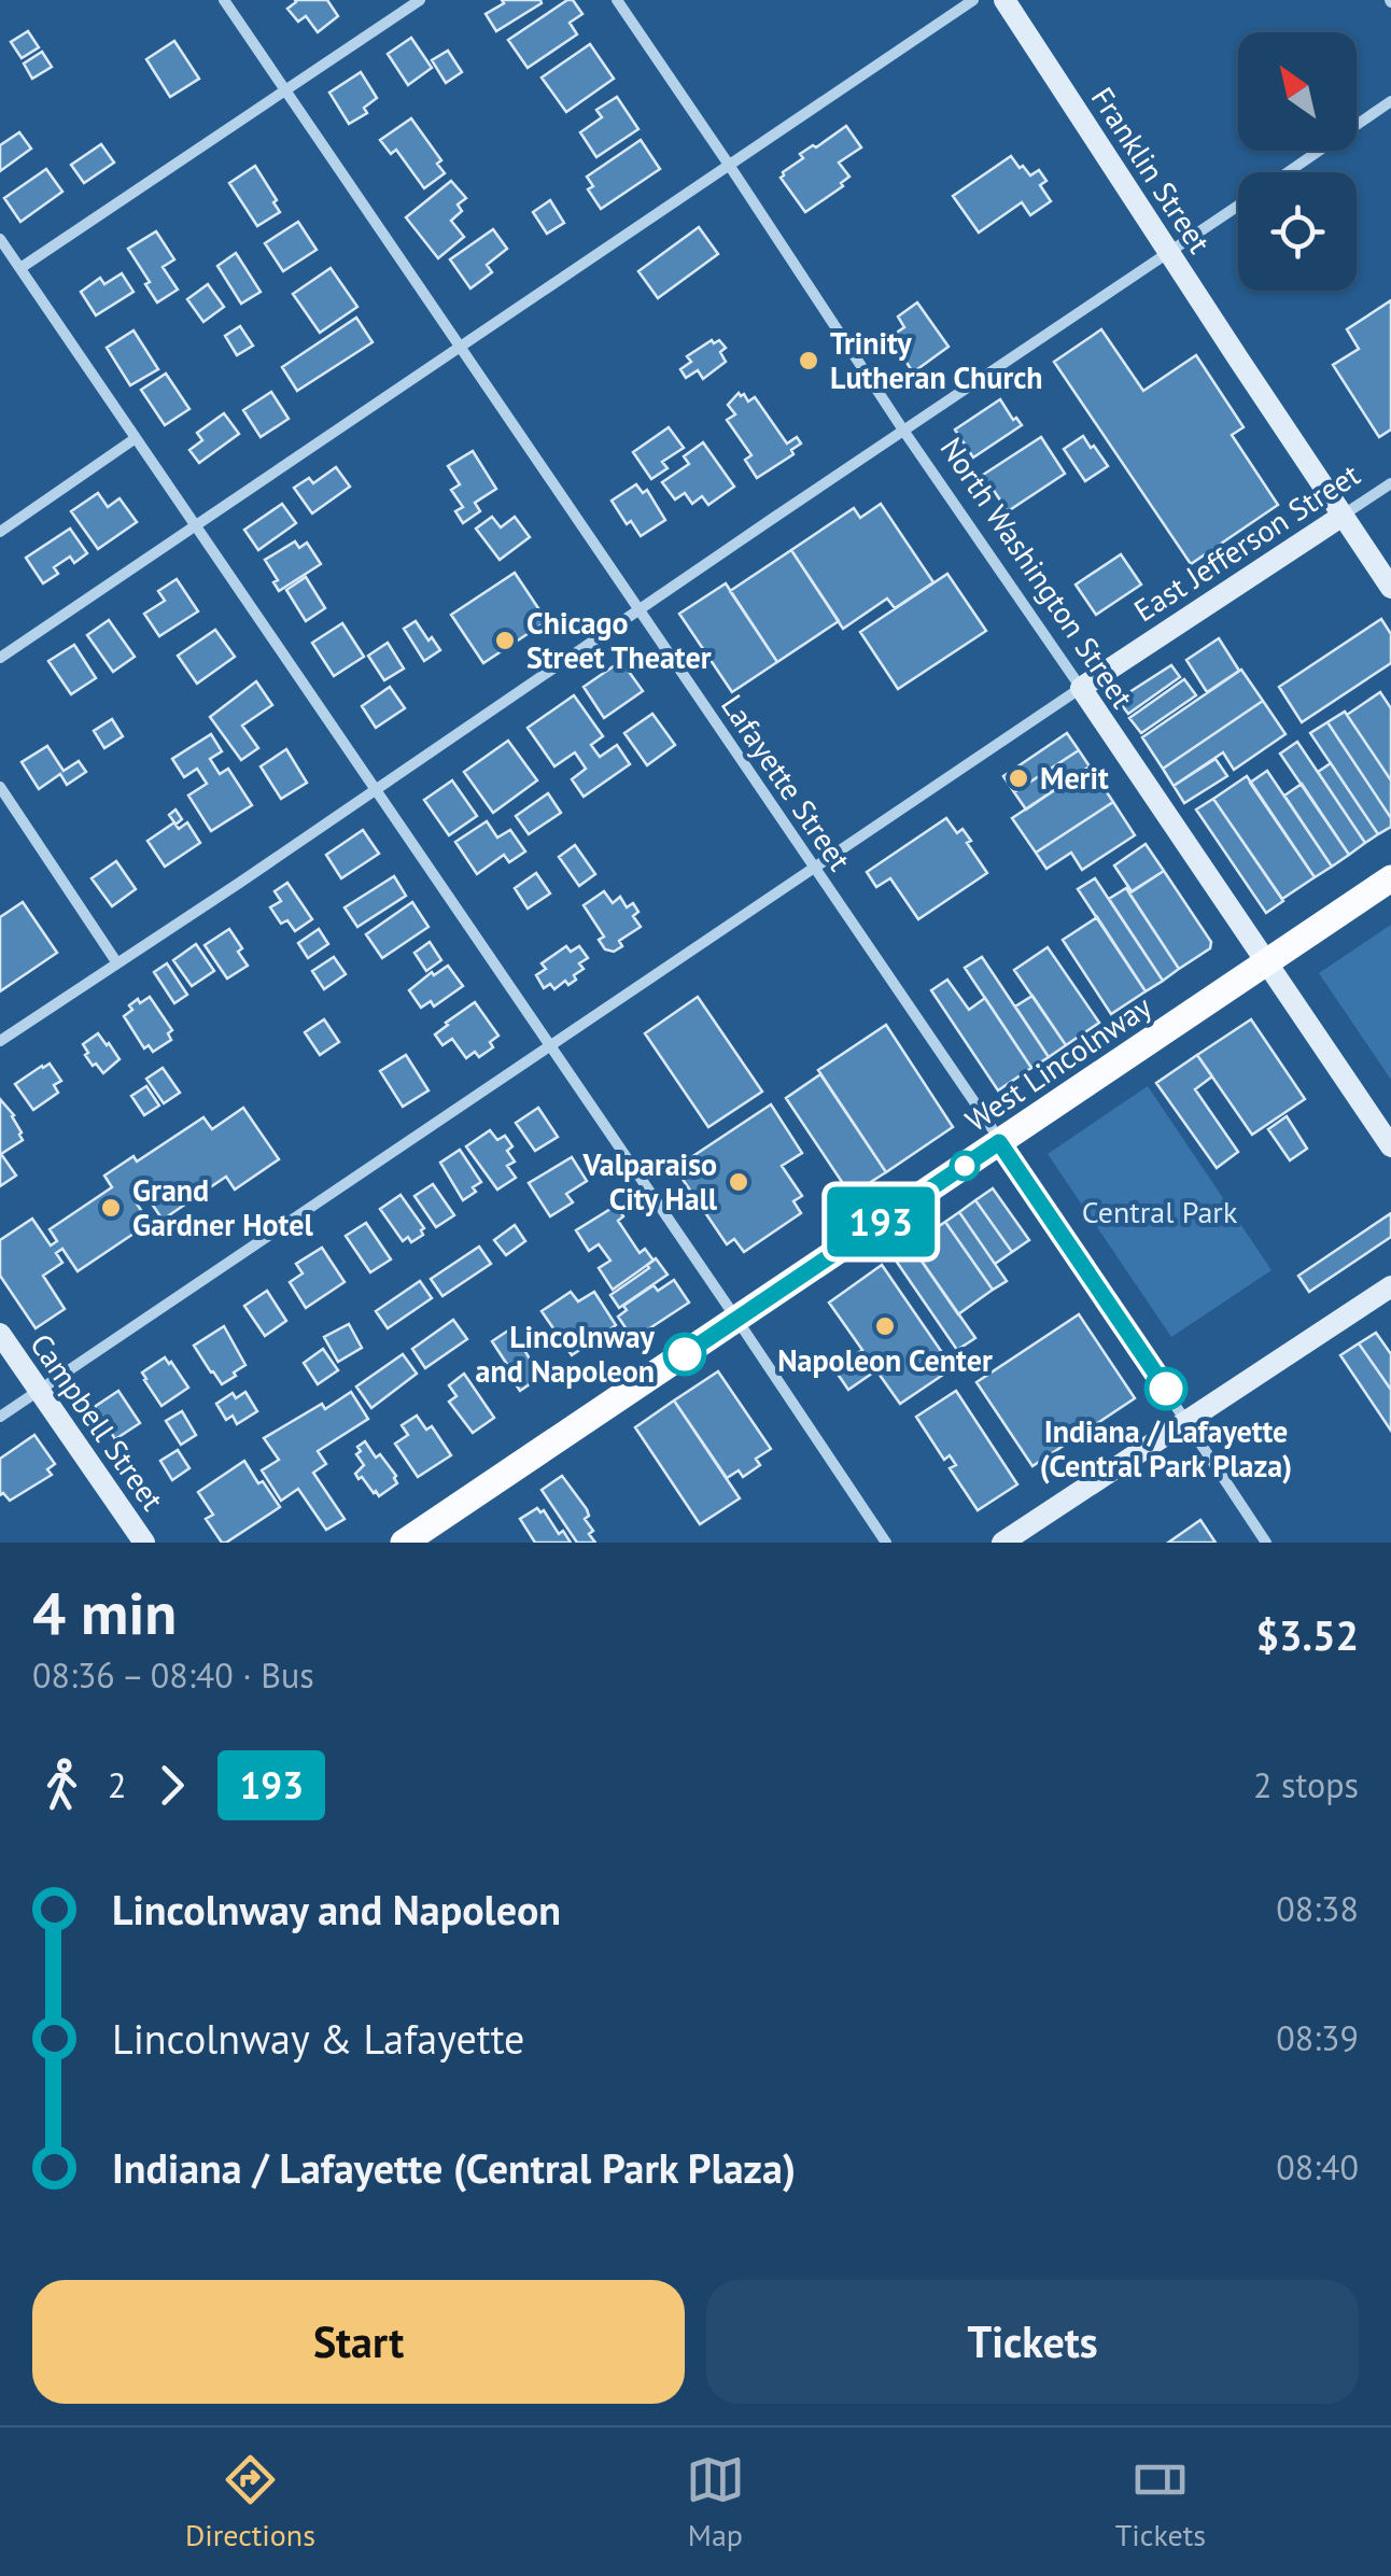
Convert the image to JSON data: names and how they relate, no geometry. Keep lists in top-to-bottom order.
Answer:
{
  "streets": {
    "main road": [
      "Franklin Street",
      "East Jefferson Street",
      "North Washington Street",
      "West Lincolnway",
      "Campbell Street"
    ],
    "street": ["Lafayette Street"]
  },
  "crossings": [
    ["Franklin Street", "East Jefferson Street"],
    ["East Jefferson Street", "North Washington Street"],
    ["North Washington Street", "West Lincolnway"],
    ["Lafayette Street", "West Lincolnway"]
  ],
  "parks": ["Central Park"],
  "places": [
    "Trinity Lutheran Church",
    "Chicago Street Theater",
    "Merit",
    "Valparaiso City Hall",
    "Grand Gardner Hotel",
    "Napoleon Center",
    "Lincolnway and Napoleon",
    "Indiana / Lafayette (Central Park Plaza)"
  ],
  "lines": ["bus line 193"],
  "north": "top left",
  "page": {
    "on_map": "193",
    "heading": ["4 min", "08:36 – 08:40 · Bus", "$3.52"],
    "legs": ["2", "193", "2 stops"],
    "list": [
      {
        "name": "Lincolnway and Napoleon",
        "value": "08:38"
      },
      {
        "name": "Lincolnway & Lafayette",
        "value": "08:39"
      },
      {
        "name": "Indiana / Lafayette (Central Park Plaza)",
        "value": "08:40"
      }
    ],
    "buttons": ["Start", "Tickets"],
    "tabs": ["Directions", "Map", "Tickets"]
  }
}
